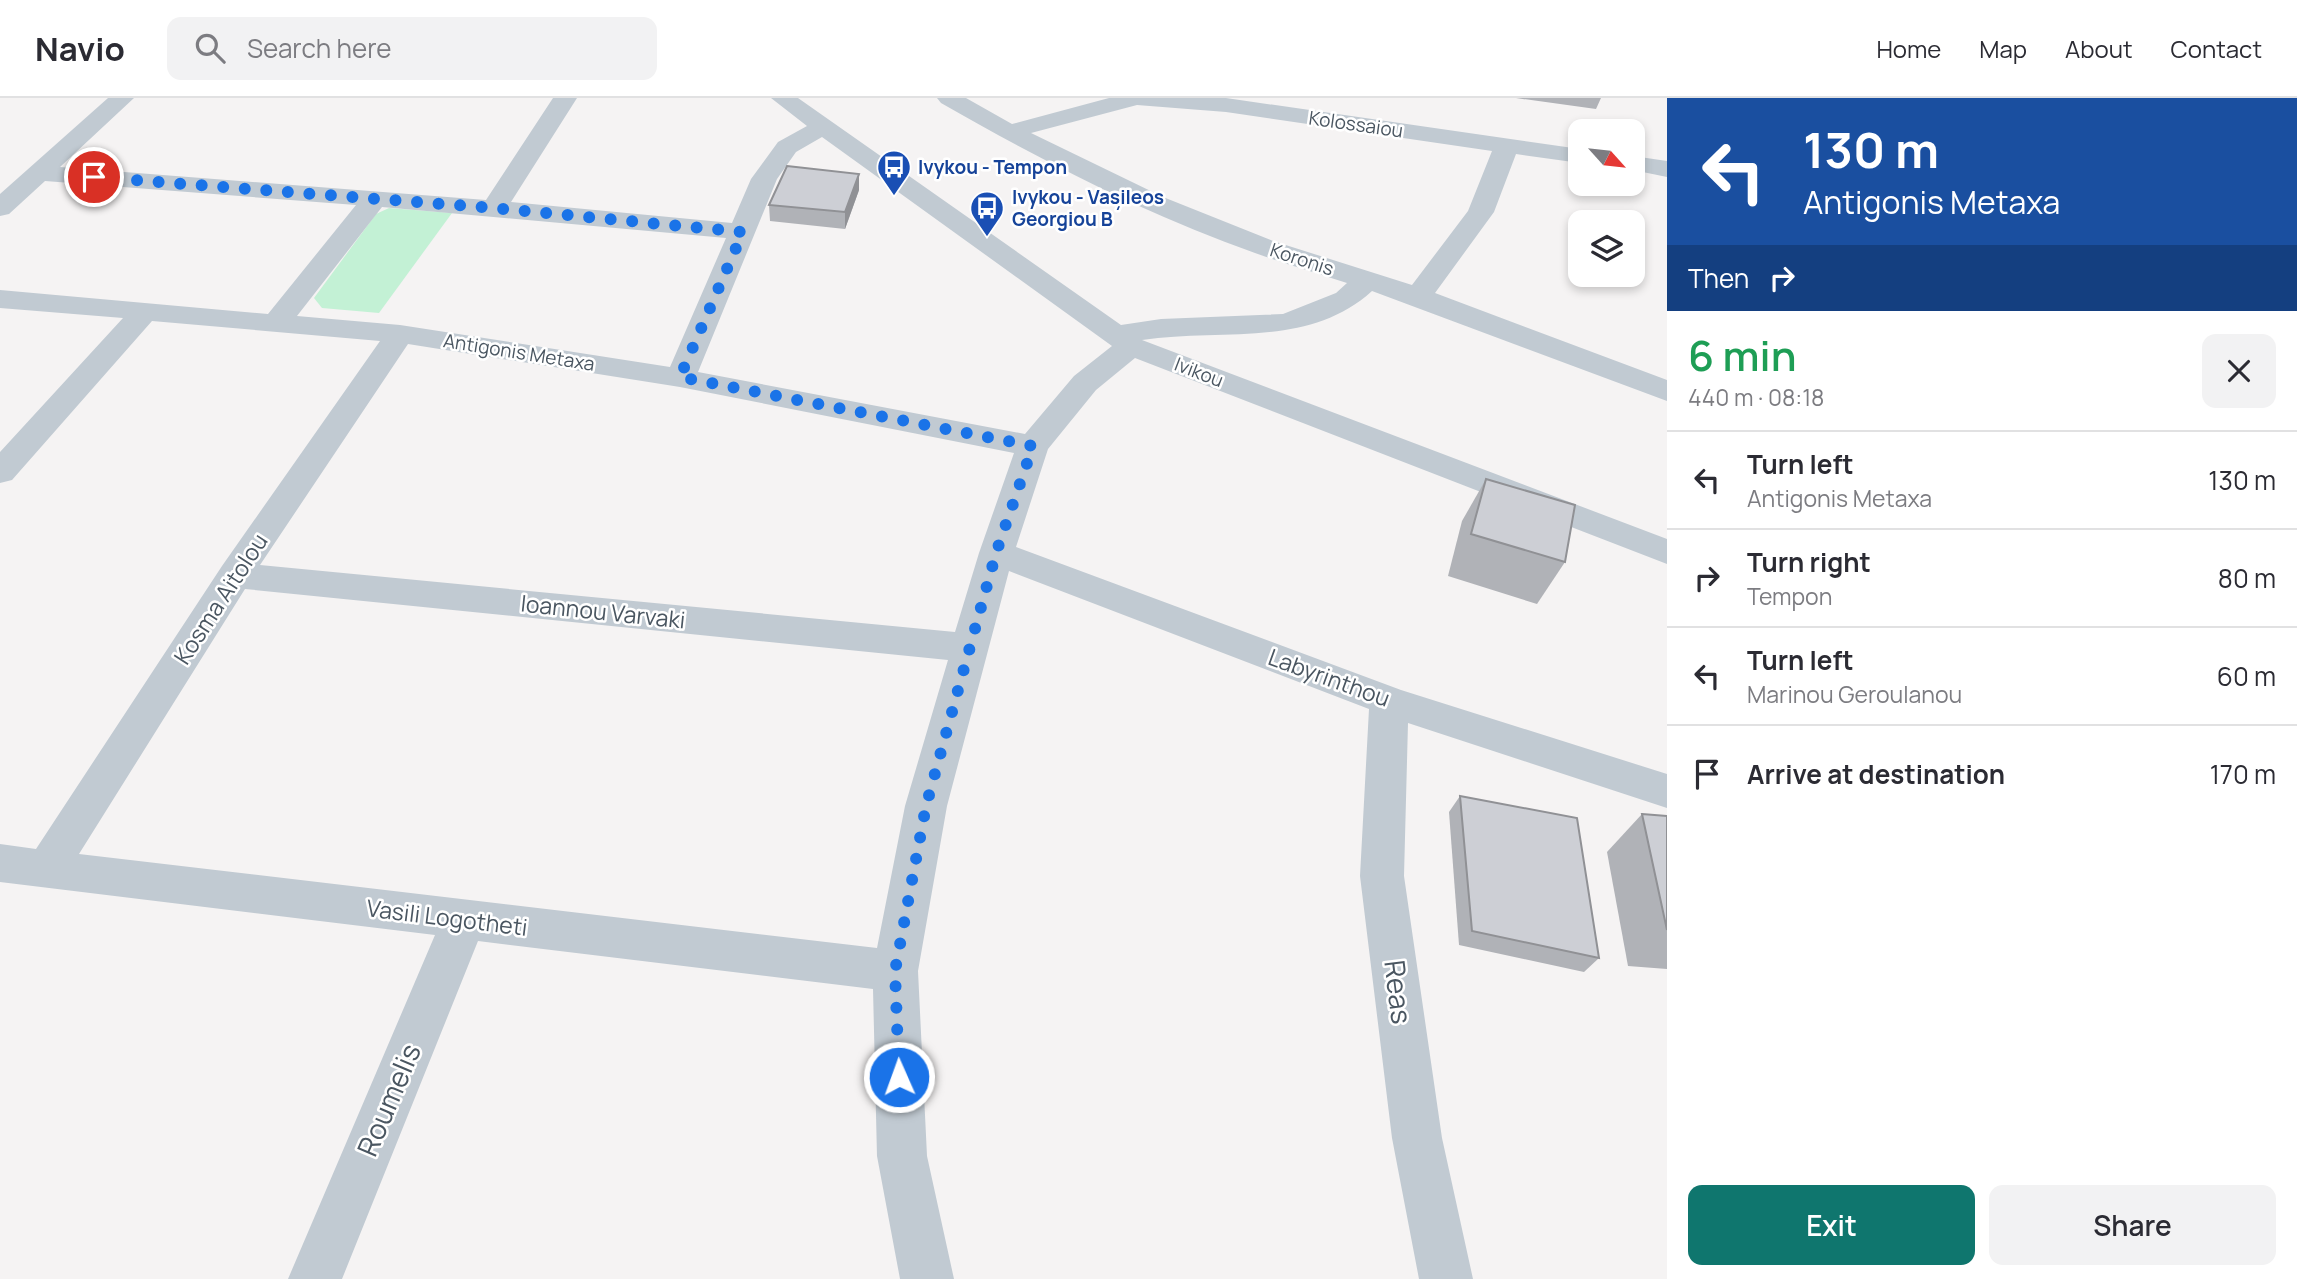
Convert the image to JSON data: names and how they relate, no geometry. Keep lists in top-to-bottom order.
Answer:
{
  "streets": {
    "street": [
      "Kolossaiou",
      "Koronis",
      "Antigonis Metaxa",
      "Ivikou",
      "Kosma Aitolou",
      "Ioannou Varvaki",
      "Labyrinthou",
      "Vasili Logotheti",
      "Reas",
      "Roumelis"
    ]
  },
  "crossings": [
    ["Kolossaiou", "Koronis"],
    ["Antigonis Metaxa", "Kosma Aitolou"],
    ["Kosma Aitolou", "Ioannou Varvaki"],
    ["Kosma Aitolou", "Vasili Logotheti"],
    ["Labyrinthou", "Reas"],
    ["Vasili Logotheti", "Roumelis"]
  ],
  "places": {
    "bus stop": ["Ivykou - Tempon", "Ivykou - Vasileos Georgiou B´"]
  },
  "north": "bottom right",
  "page": {
    "header": "Navio",
    "search": "Search here",
    "nav": [
      "Home",
      "Map",
      "About",
      "Contact"
    ],
    "turn": ["130 m", "Antigonis Metaxa"],
    "then": "Then",
    "heading": ["6 min", "440 m · 08:18"],
    "list": [
      {
        "name": "Turn left",
        "note": "Antigonis Metaxa",
        "value": "130 m"
      },
      {
        "name": "Turn right",
        "note": "Tempon",
        "value": "80 m"
      },
      {
        "name": "Turn left",
        "note": "Marinou Geroulanou",
        "value": "60 m"
      },
      {
        "name": "Arrive at destination",
        "value": "170 m"
      }
    ],
    "buttons": ["Exit", "Share"]
  }
}
